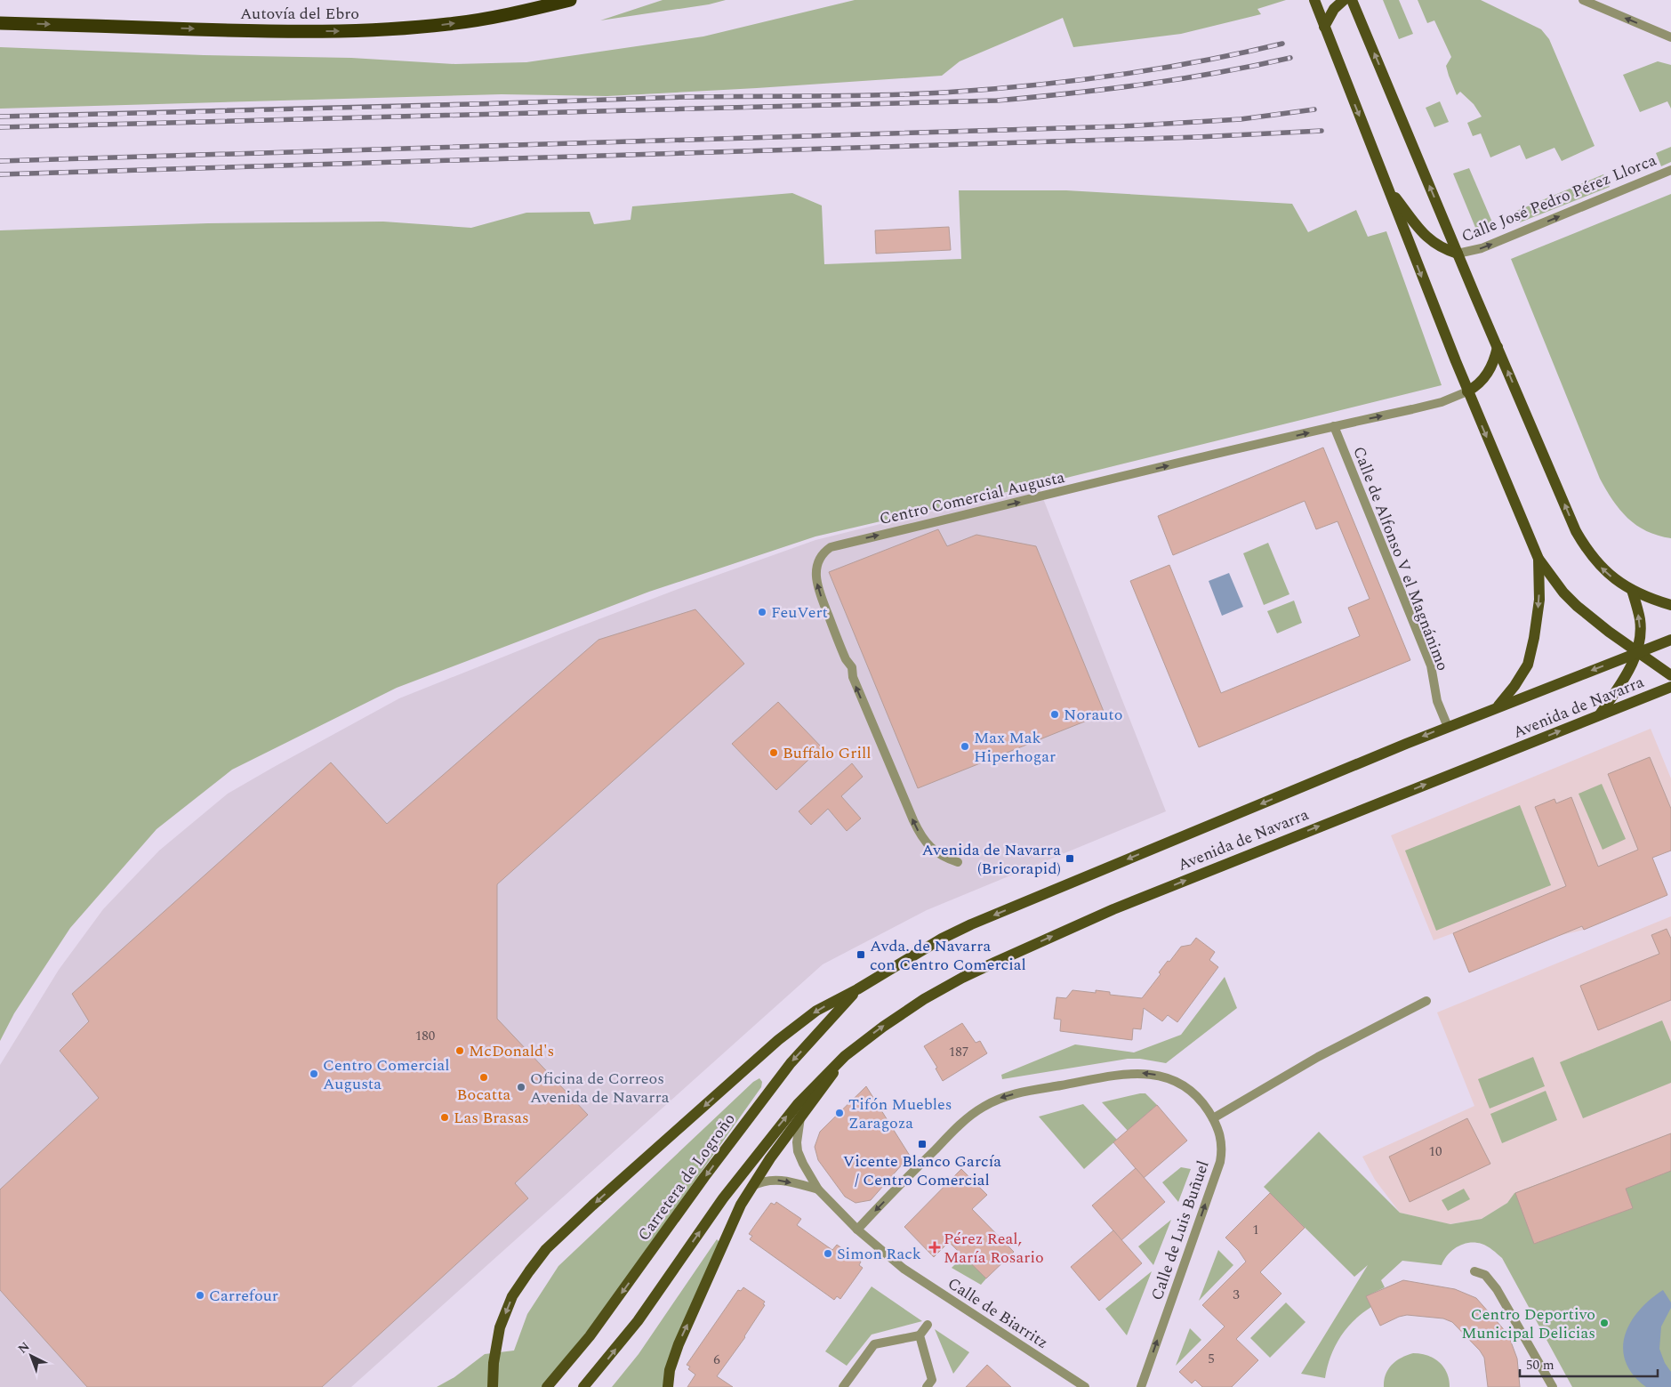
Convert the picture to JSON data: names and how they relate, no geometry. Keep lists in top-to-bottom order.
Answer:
{
  "streets": {
    "highway": ["Autovía del Ebro"],
    "main road": ["Avenida de Navarra", "Carretera de Logroño"],
    "street": [
      "Calle José Pedro Pérez Llorca",
      "Centro Comercial Augusta",
      "Calle de Alfonso V el Magnánimo",
      "Calle de Luis Buñuel",
      "Calle de Biarritz"
    ]
  },
  "crossings": [
    ["Centro Comercial Augusta", "Calle de Alfonso V el Magnánimo"],
    ["Calle de Alfonso V el Magnánimo", "Avenida de Navarra"],
    ["Avenida de Navarra", "Carretera de Logroño"],
    ["Calle de Luis Buñuel", "Calle de Biarritz"]
  ],
  "one_way": ["Autovía del Ebro", "Calle José Pedro Pérez Llorca"],
  "places": {
    "other": [
      "FeuVert",
      "Norauto",
      "Max Mak Hiperhogar",
      "Buffalo Grill",
      "McDonald's",
      "Centro Comercial Augusta",
      "Bocatta",
      "Oficina de Correos Avenida de Navarra",
      "Tifón Muebles Zaragoza",
      "Las Brasas",
      "Simon Rack",
      "Carrefour",
      "Centro Deportivo Municipal Delicias"
    ],
    "transit": ["Avenida de Navarra (Bricorapid)", "Avda. de Navarra con Centro Comercial", "Vicente Blanco García / Centro Comercial"],
    "health": ["Pérez Real, María Rosario"]
  },
  "house_numbers": [
    "180",
    "187",
    "10",
    "1",
    "3",
    "5",
    "6"
  ],
  "scale_bar": "50 m",
  "north": "top left"
}
